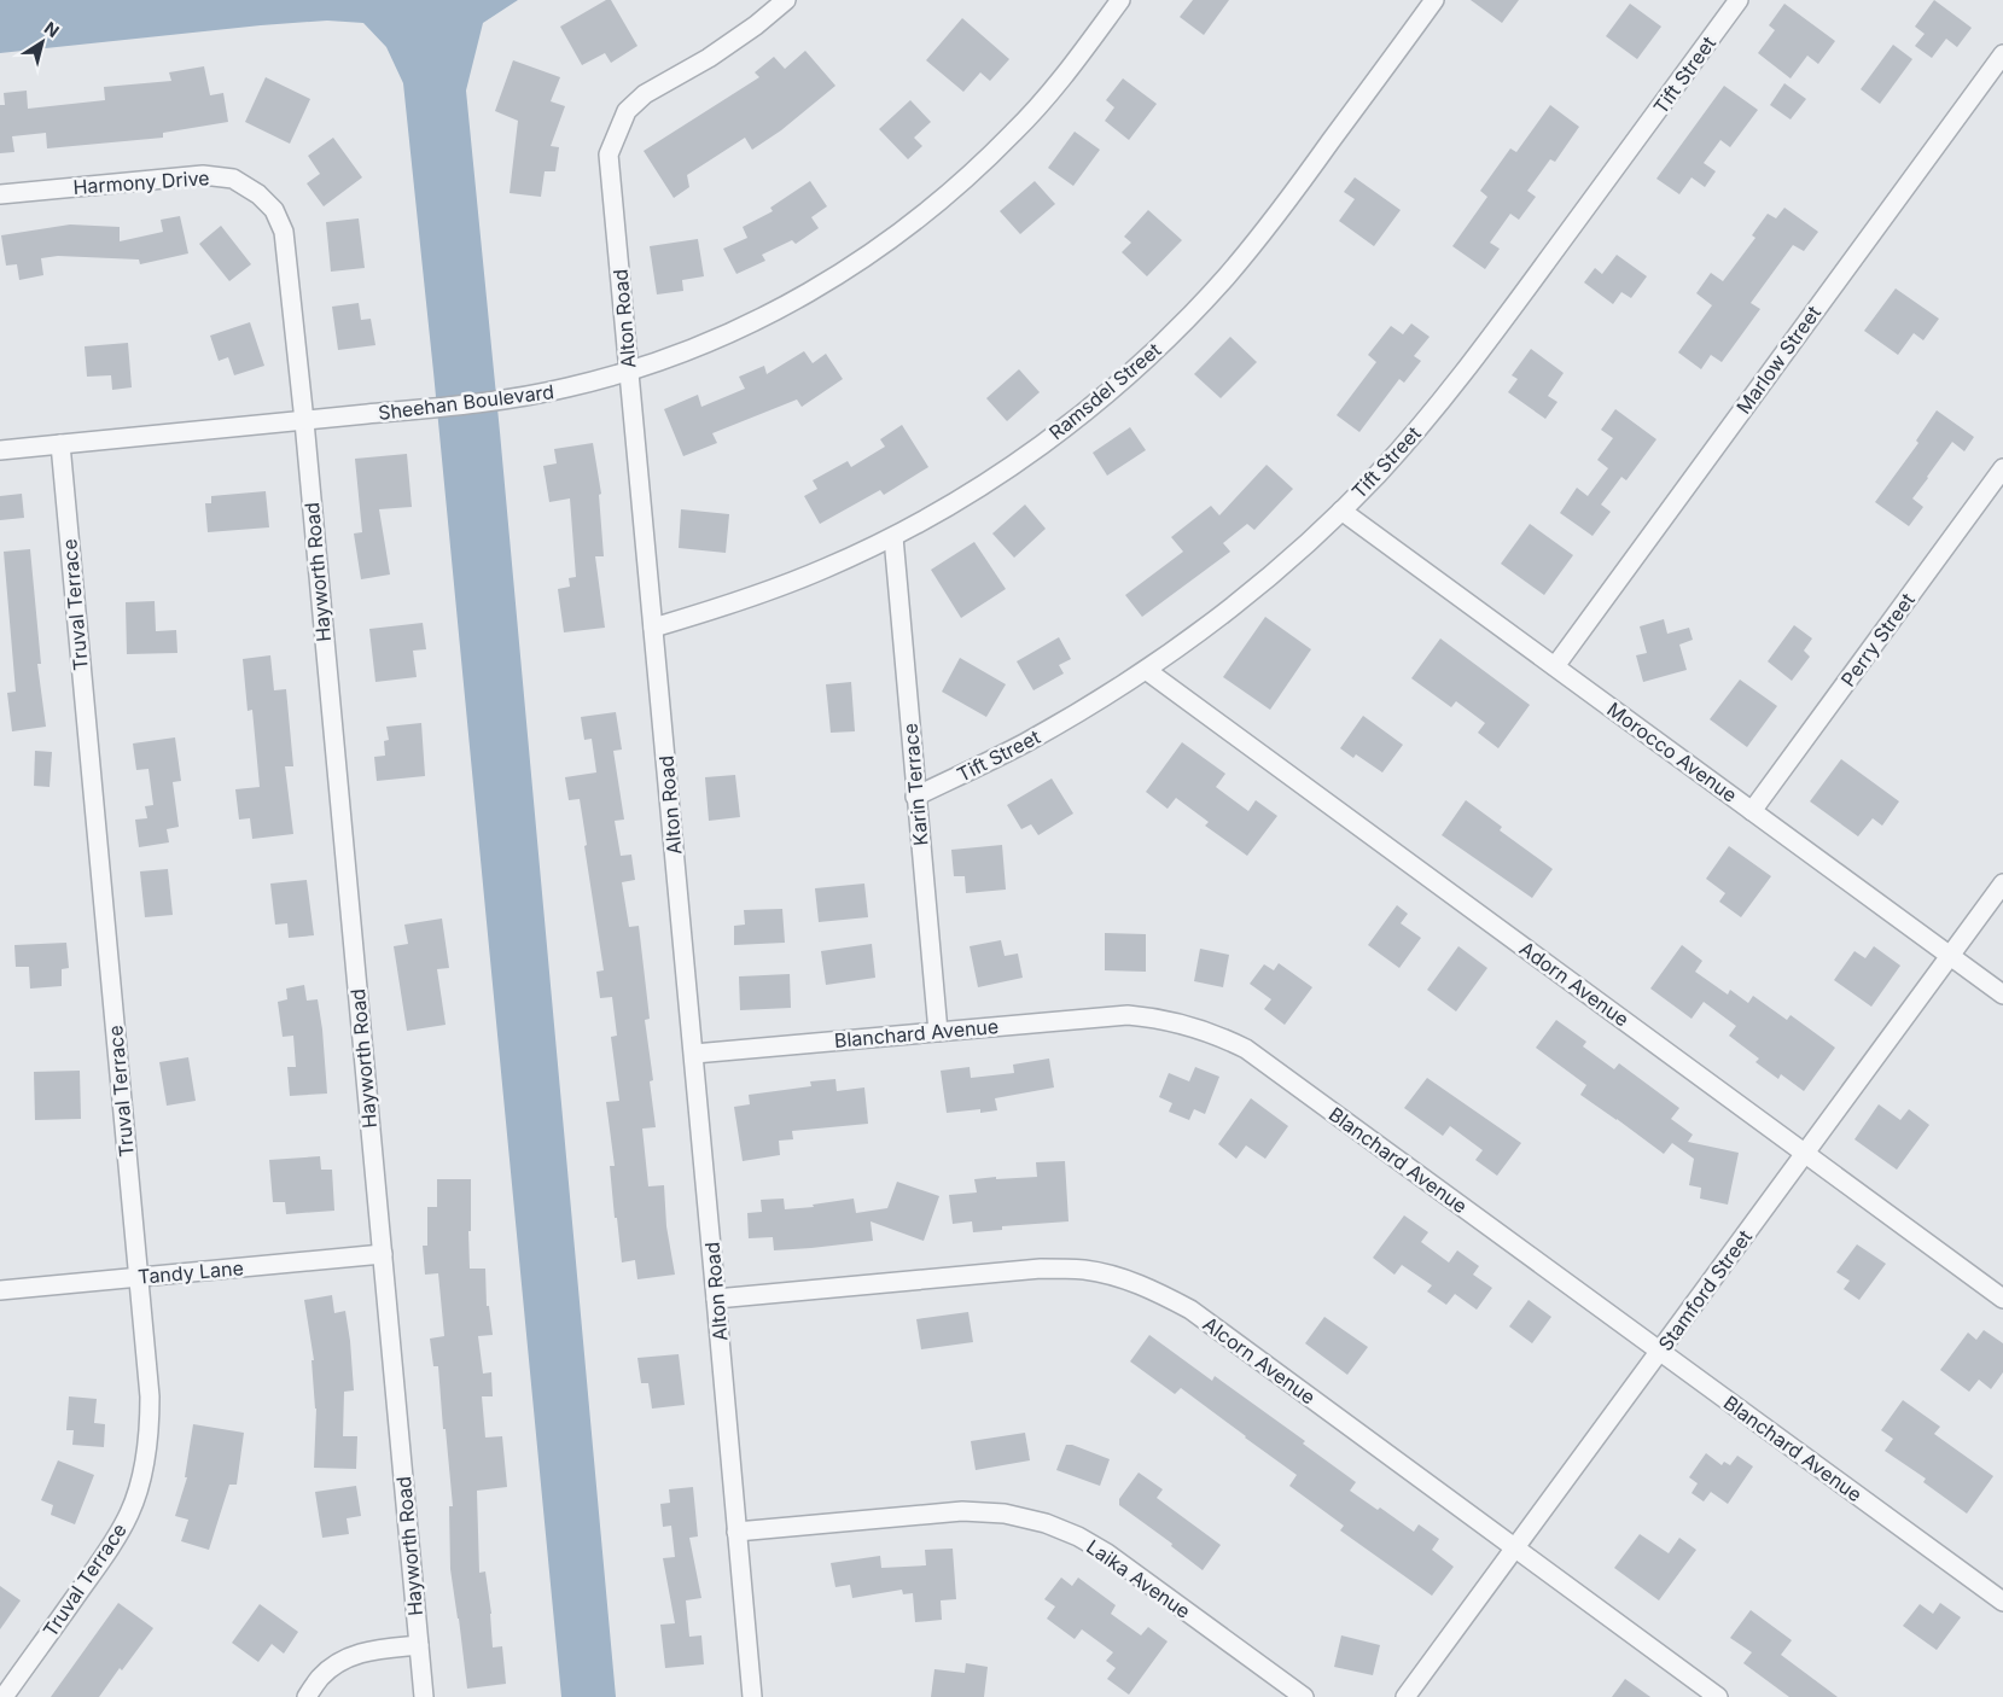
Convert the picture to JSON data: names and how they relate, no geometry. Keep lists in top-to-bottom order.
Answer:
{
  "streets": {
    "street": [
      "Tift Street",
      "Harmony Drive",
      "Alton Road",
      "Marlow Street",
      "Ramsdel Street",
      "Sheehan Boulevard",
      "Hayworth Road",
      "Truval Terrace",
      "Perry Street",
      "Morocco Avenue",
      "Karin Terrace",
      "Adorn Avenue",
      "Blanchard Avenue",
      "Tandy Lane",
      "Stamford Street",
      "Alcorn Avenue",
      "Laika Avenue"
    ]
  },
  "crossings": [
    ["Tift Street", "Morocco Avenue"],
    ["Tift Street", "Karin Terrace"],
    ["Tift Street", "Adorn Avenue"],
    ["Harmony Drive", "Sheehan Boulevard"],
    ["Harmony Drive", "Hayworth Road"],
    ["Alton Road", "Ramsdel Street"],
    ["Alton Road", "Sheehan Boulevard"],
    ["Alton Road", "Blanchard Avenue"],
    ["Alton Road", "Alcorn Avenue"],
    ["Alton Road", "Laika Avenue"],
    ["Marlow Street", "Morocco Avenue"],
    ["Ramsdel Street", "Karin Terrace"],
    ["Sheehan Boulevard", "Hayworth Road"],
    ["Sheehan Boulevard", "Truval Terrace"],
    ["Hayworth Road", "Tandy Lane"],
    ["Truval Terrace", "Tandy Lane"],
    ["Perry Street", "Morocco Avenue"],
    ["Morocco Avenue", "Stamford Street"],
    ["Karin Terrace", "Blanchard Avenue"],
    ["Adorn Avenue", "Stamford Street"],
    ["Blanchard Avenue", "Stamford Street"],
    ["Stamford Street", "Alcorn Avenue"]
  ],
  "north": "top right"
}
